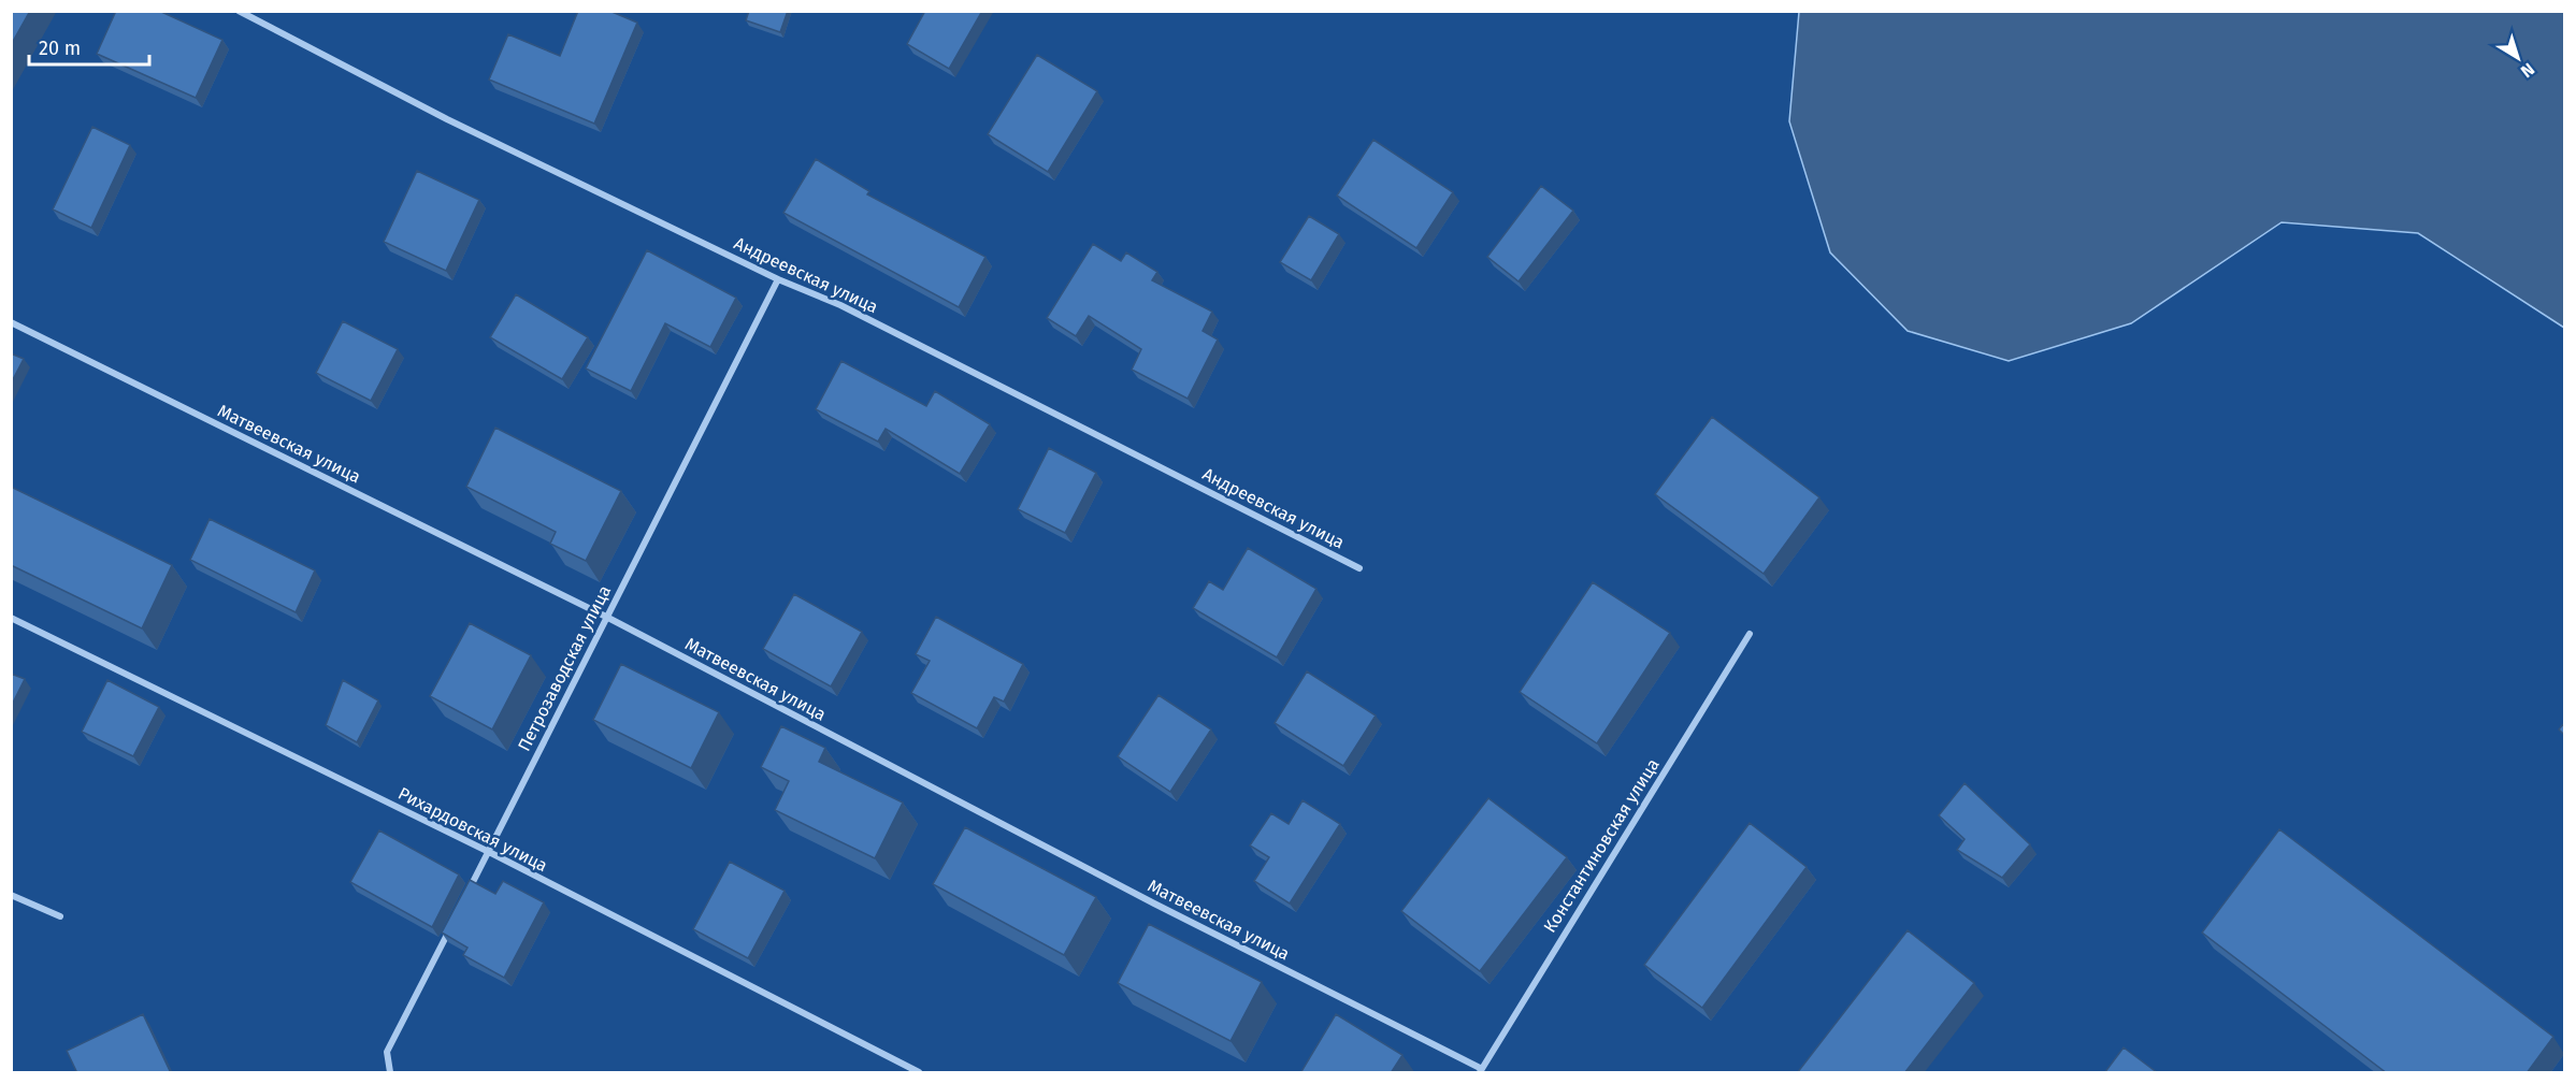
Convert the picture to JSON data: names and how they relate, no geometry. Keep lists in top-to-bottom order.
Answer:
{
  "streets": {
    "street": [
      "Андреевская улица",
      "Матвеевская улица",
      "Петрозаводская улица",
      "Рихардовская улица",
      "Константиновская улица"
    ]
  },
  "crossings": [
    ["Андреевская улица", "Петрозаводская улица"],
    ["Матвеевская улица", "Петрозаводская улица"],
    ["Матвеевская улица", "Константиновская улица"],
    ["Петрозаводская улица", "Рихардовская улица"]
  ],
  "scale_bar": "20 m",
  "north": "bottom right"
}
